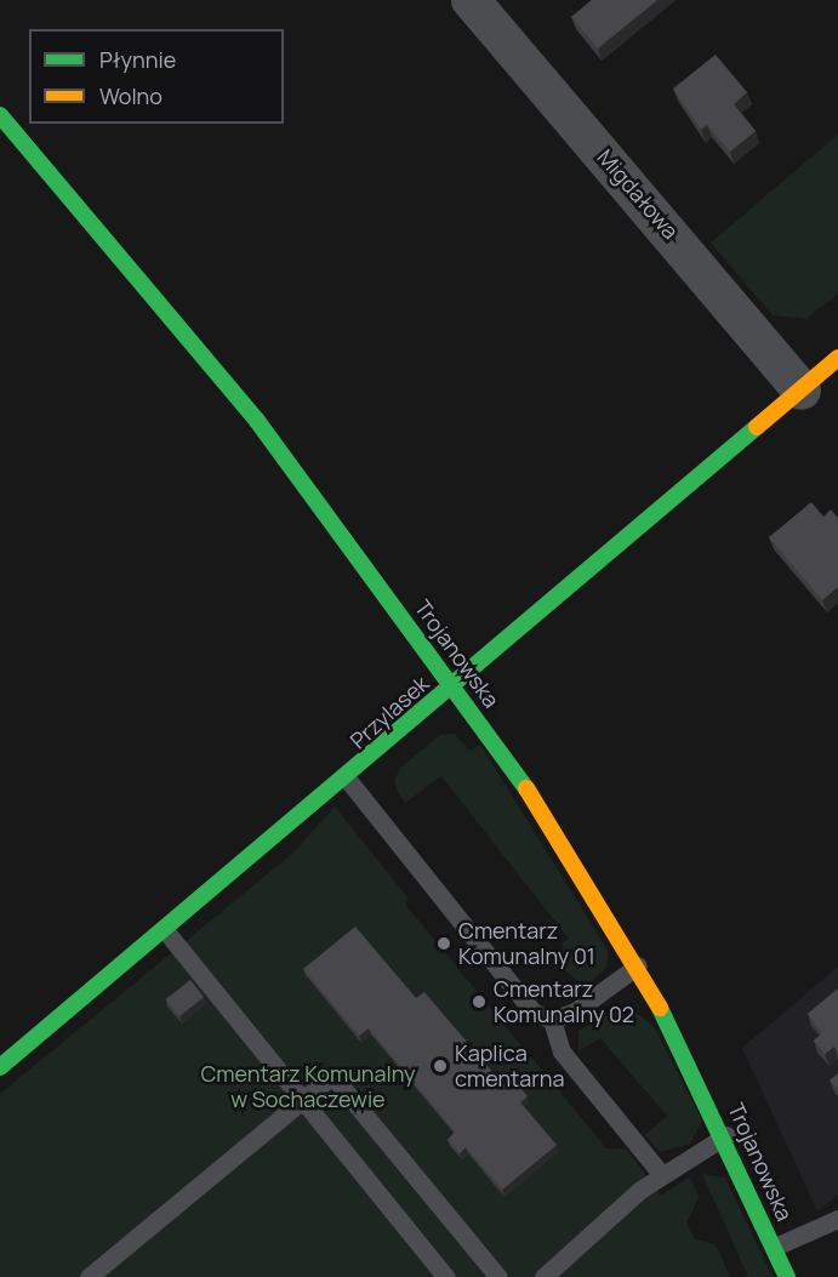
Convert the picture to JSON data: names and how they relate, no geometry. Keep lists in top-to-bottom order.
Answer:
{
  "streets": {
    "street": ["Migdałowa", "Trojanowska", "Przylasek"]
  },
  "crossings": [
    ["Migdałowa", "Przylasek"],
    ["Trojanowska", "Przylasek"]
  ],
  "parks": ["Cmentarz Komunalny w Sochaczewie"],
  "places": ["Cmentarz Komunalny 01", "Cmentarz Komunalny 02", "Kaplica cmentarna"],
  "legend": ["Płynnie", "Wolno"]
}
